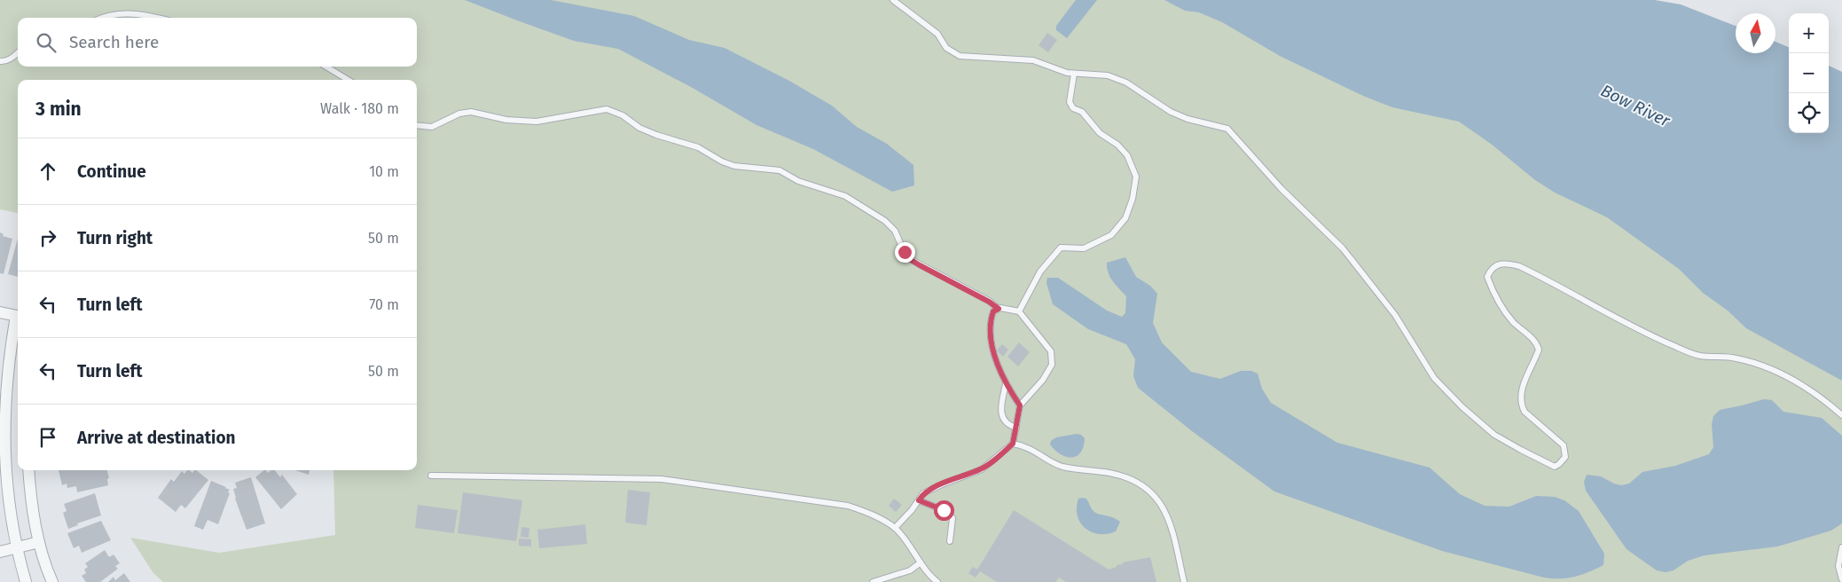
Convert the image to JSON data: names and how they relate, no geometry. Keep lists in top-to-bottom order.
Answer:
{
  "water": ["Bow River"],
  "north": "top",
  "page": {
    "map_buttons": ["+", "−"],
    "search": "Search here",
    "heading": ["3 min", "Walk · 180 m"],
    "list": [
      ["Continue", "10 m"],
      ["Turn right", "50 m"],
      ["Turn left", "70 m"],
      ["Turn left", "50 m"],
      "Arrive at destination"
    ]
  }
}
